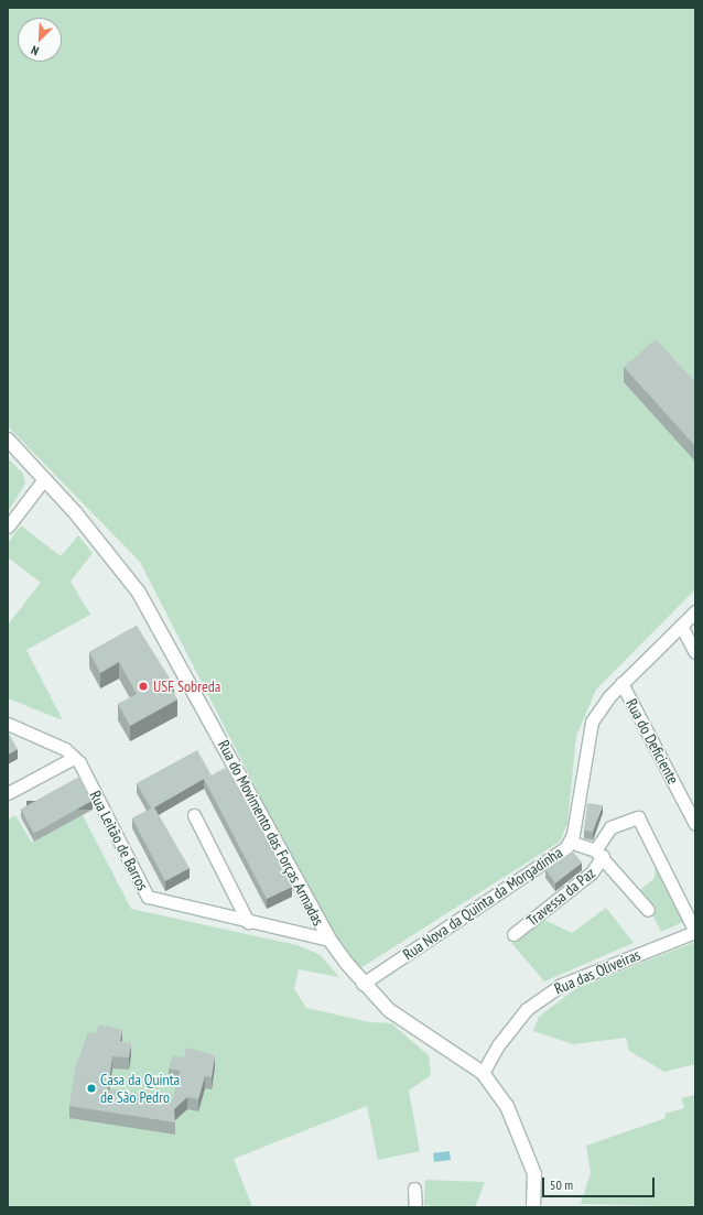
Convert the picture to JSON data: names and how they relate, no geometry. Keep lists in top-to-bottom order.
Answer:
{
  "streets": {
    "main road": ["Rua do Movimento das Forças Armadas"],
    "street": [
      "Rua do Deficiente",
      "Rua Leitão de Barros",
      "Travessa da Paz",
      "Rua Nova da Quinta da Morgadinha",
      "Rua das Oliveiras"
    ]
  },
  "crossings": [
    ["Rua do Deficiente", "Rua Nova da Quinta da Morgadinha"],
    ["Rua do Movimento das Forças Armadas", "Rua Leitão de Barros"],
    ["Rua do Movimento das Forças Armadas", "Rua Nova da Quinta da Morgadinha"],
    ["Rua do Movimento das Forças Armadas", "Rua das Oliveiras"],
    ["Travessa da Paz", "Rua das Oliveiras"]
  ],
  "places": ["USF Sobreda", "Casa da Quinta de São Pedro"],
  "scale_bar": "50 m",
  "north": "bottom left"
}
